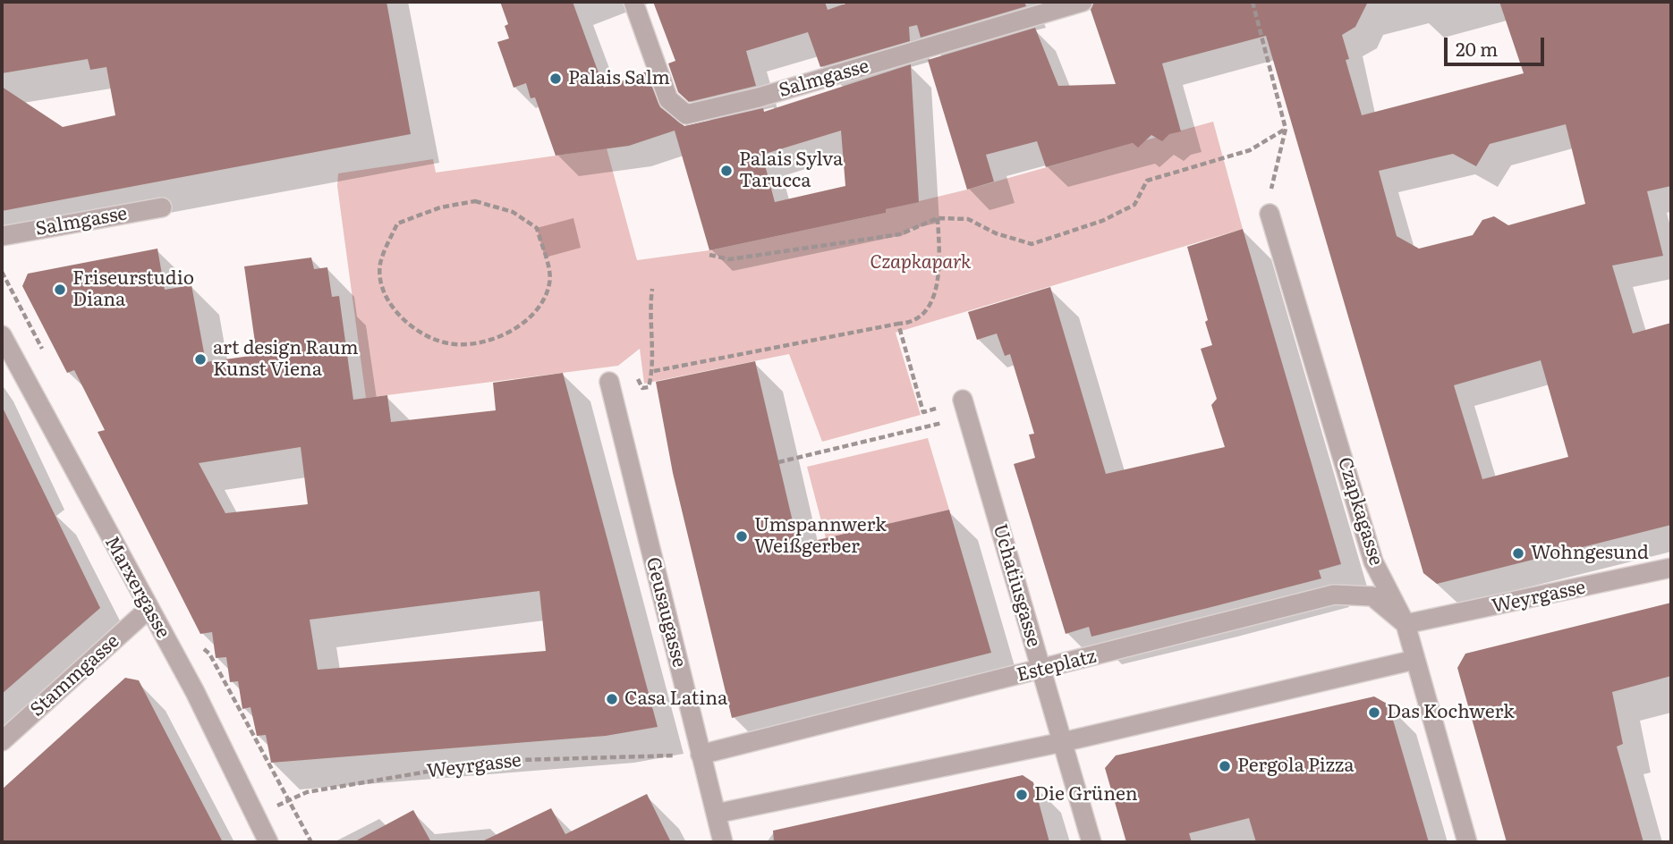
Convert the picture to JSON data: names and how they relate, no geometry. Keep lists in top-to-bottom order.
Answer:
{
  "streets": {
    "street": [
      "Salmgasse",
      "Czapkagasse",
      "Uchatiusgasse",
      "Marxergasse",
      "Weyrgasse",
      "Geusaugasse",
      "Esteplatz",
      "Stammgasse"
    ]
  },
  "crossings": [
    ["Czapkagasse", "Weyrgasse"],
    ["Czapkagasse", "Esteplatz"],
    ["Uchatiusgasse", "Esteplatz"],
    ["Marxergasse", "Weyrgasse"],
    ["Marxergasse", "Stammgasse"],
    ["Weyrgasse", "Geusaugasse"],
    ["Weyrgasse", "Esteplatz"],
    ["Geusaugasse", "Esteplatz"]
  ],
  "parks": ["Czapkapark"],
  "places": [
    "Palais Salm",
    "Palais Sylva Tarucca",
    "Friseurstudio Diana",
    "art design Raum Kunst Viena",
    "Umspannwerk Weißgerber",
    "Wohngesund",
    "Casa Latina",
    "Das Kochwerk",
    "Pergola Pizza",
    "Die Grünen"
  ],
  "scale_bar": "20 m"
}
